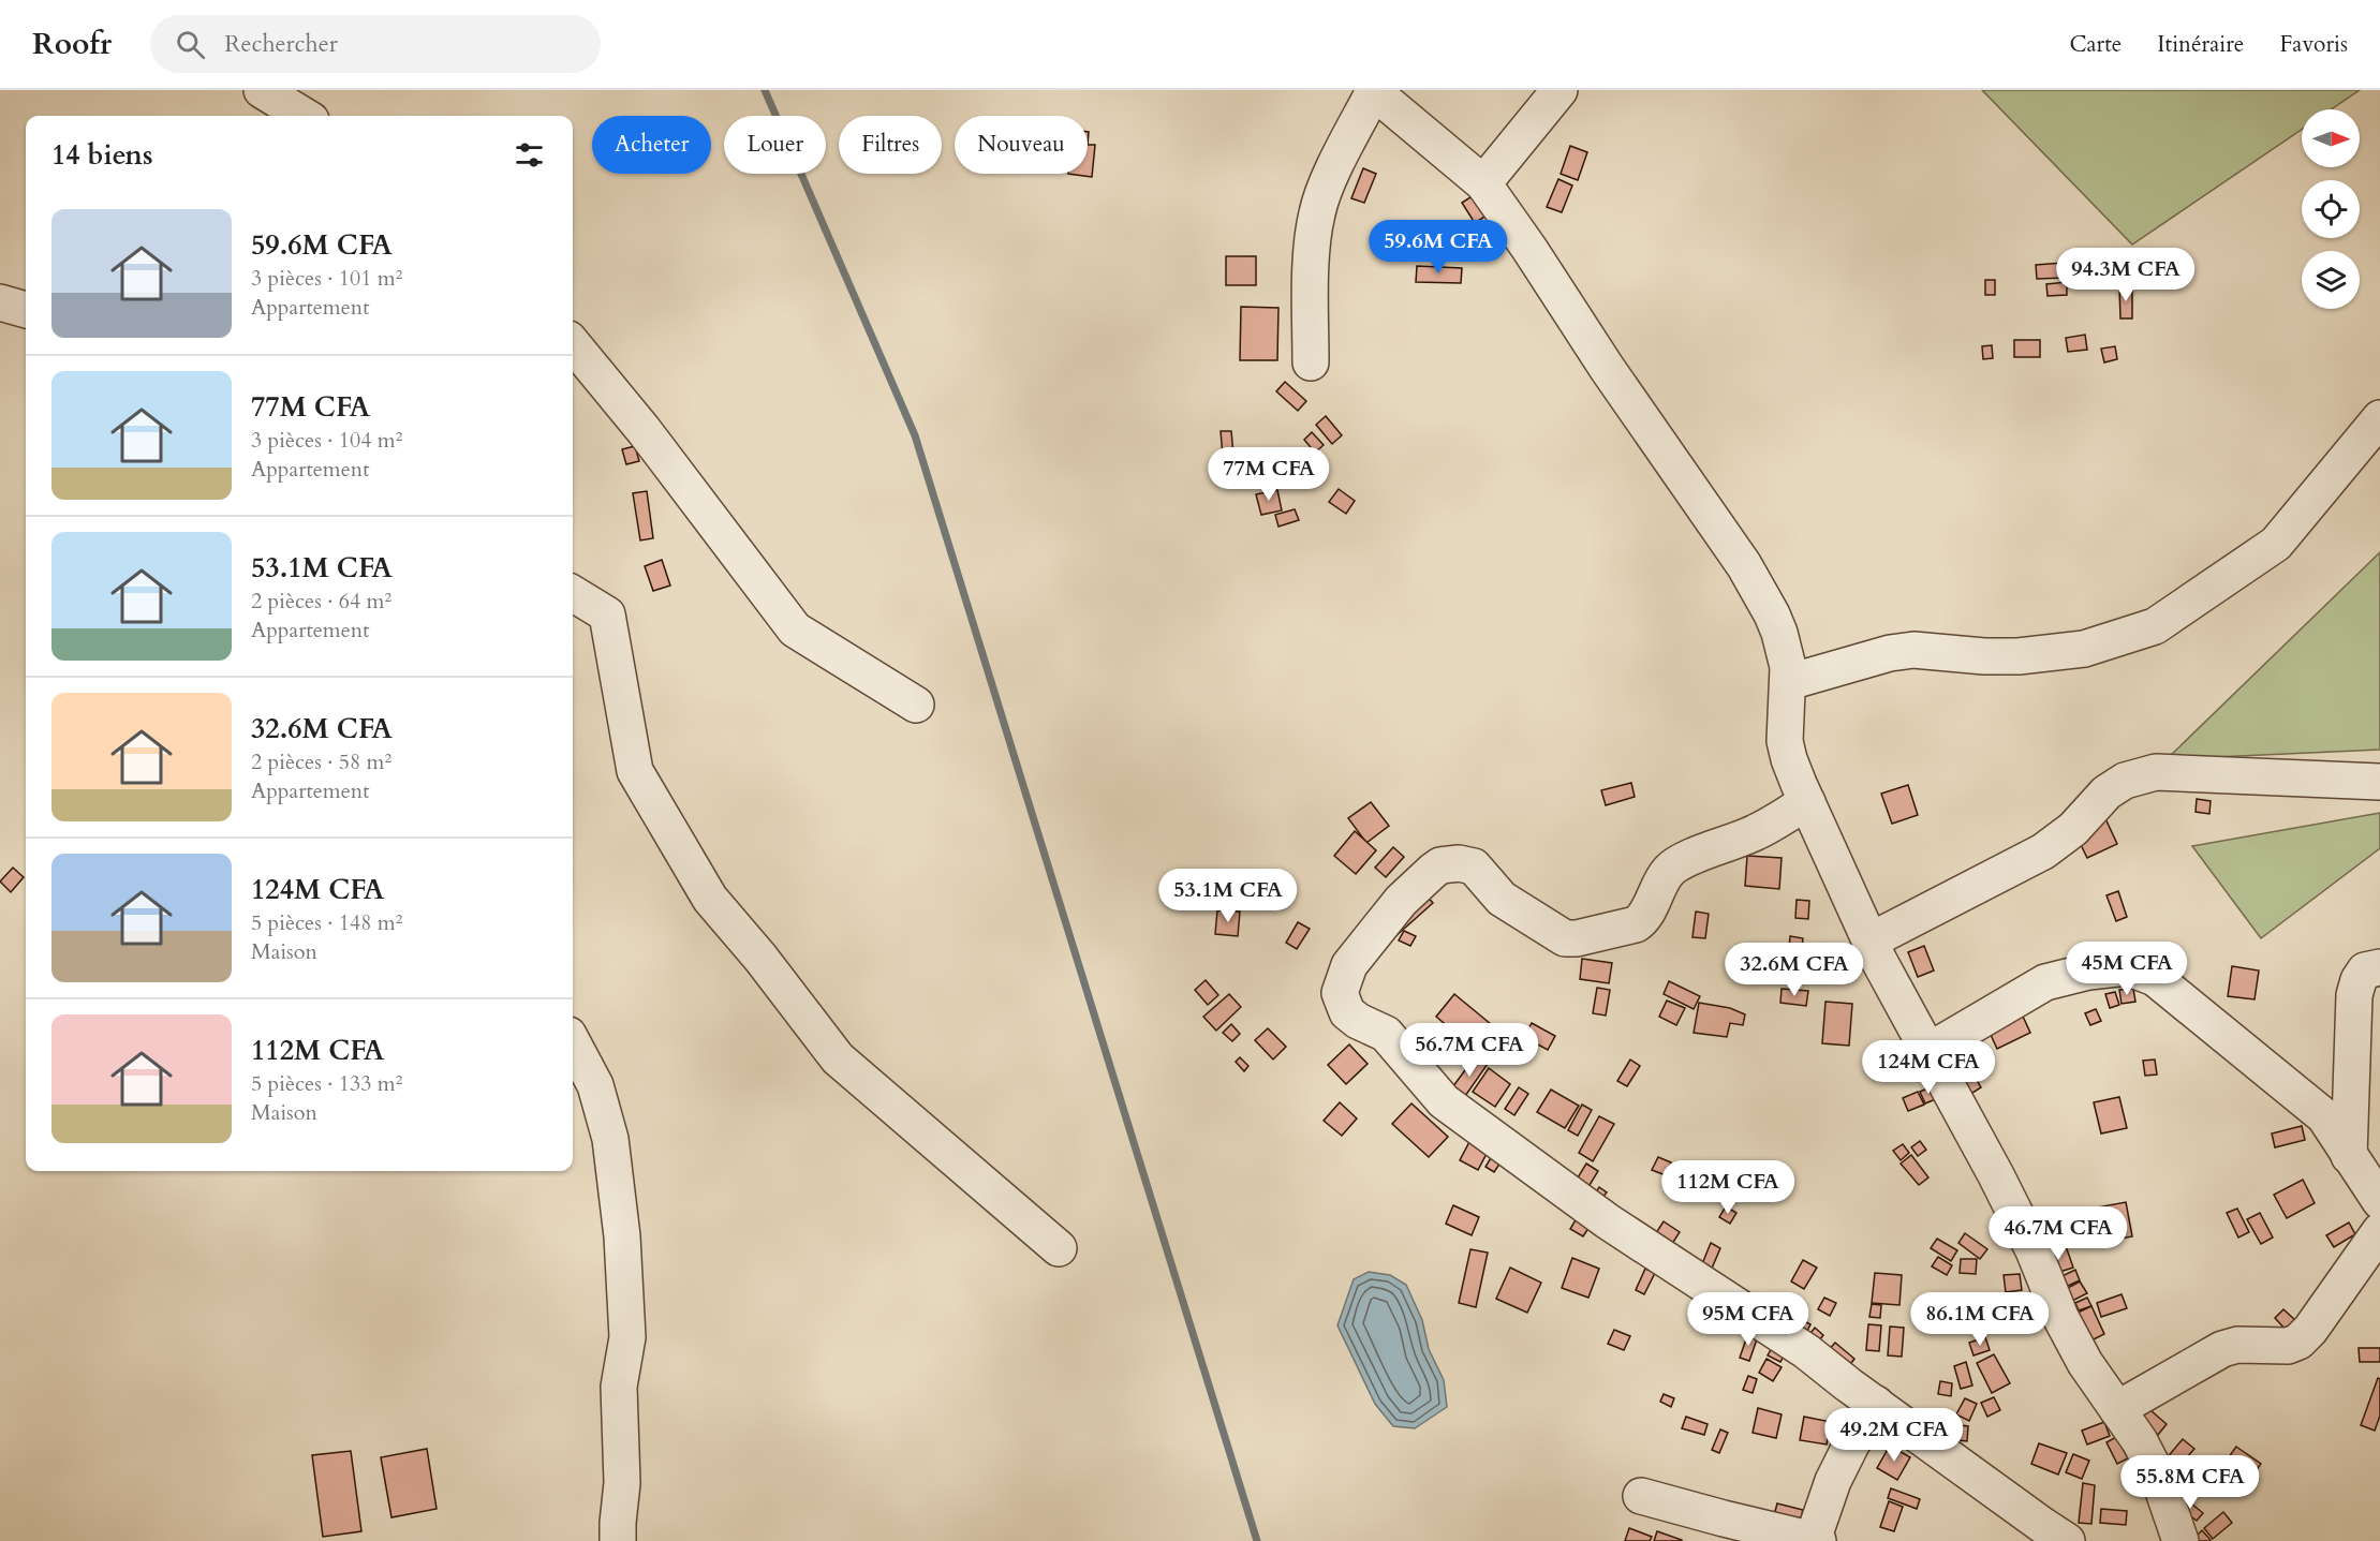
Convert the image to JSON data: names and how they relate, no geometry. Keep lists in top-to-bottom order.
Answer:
{
  "north": "right",
  "page": {
    "header": "Roofr",
    "search": "Rechercher",
    "nav": ["Carte", "Itinéraire", "Favoris"],
    "chip": [
      "Acheter",
      "Louer",
      "Filtres",
      "Nouveau"
    ],
    "heading": "14 biens",
    "list": [
      {
        "name": "59.6M CFA",
        "note": "3 pièces · 101 m² · Appartement"
      },
      {
        "name": "77M CFA",
        "note": "3 pièces · 104 m² · Appartement"
      },
      {
        "name": "53.1M CFA",
        "note": "2 pièces · 64 m² · Appartement"
      },
      {
        "name": "32.6M CFA",
        "note": "2 pièces · 58 m² · Appartement"
      },
      {
        "name": "124M CFA",
        "note": "5 pièces · 148 m² · Maison"
      },
      {
        "name": "112M CFA",
        "note": "5 pièces · 133 m² · Maison"
      }
    ],
    "price": [
      "59.6M CFA",
      "94.3M CFA",
      "77M CFA",
      "53.1M CFA",
      "45M CFA",
      "32.6M CFA",
      "56.7M CFA",
      "124M CFA",
      "112M CFA",
      "46.7M CFA",
      "95M CFA",
      "86.1M CFA",
      "49.2M CFA",
      "55.8M CFA"
    ]
  }
}
